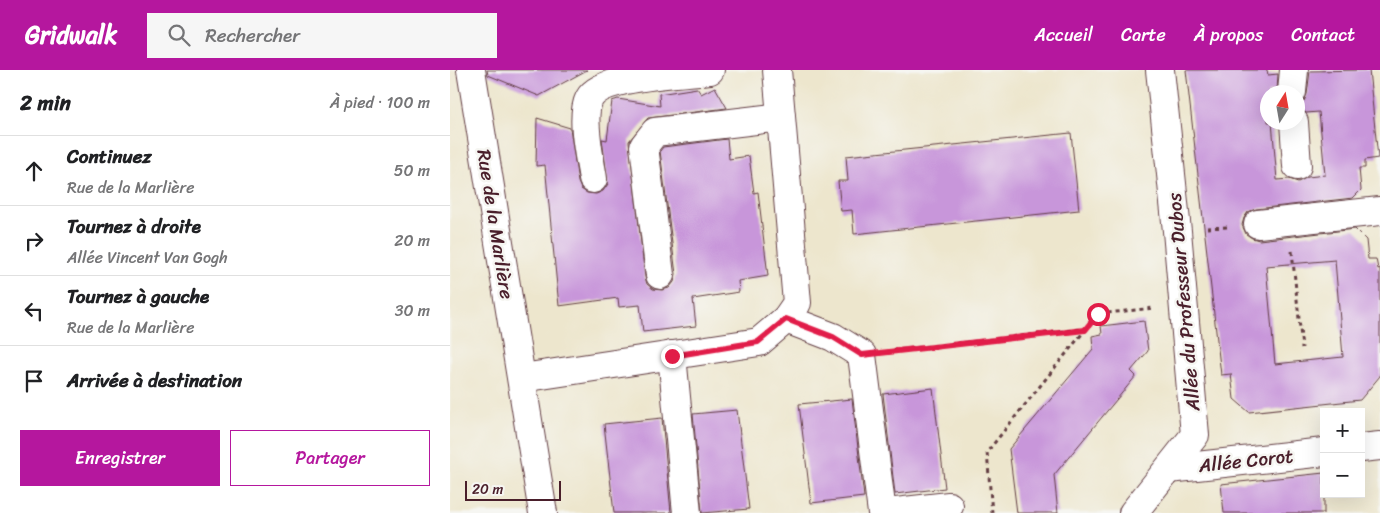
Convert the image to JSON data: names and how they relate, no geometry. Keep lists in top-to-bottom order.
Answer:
{
  "streets": {
    "street": ["Rue de la Marlière", "Allée du Professeur Dubos", "Allée Corot"]
  },
  "crossings": [
    ["Allée du Professeur Dubos", "Allée Corot"]
  ],
  "scale_bar": "20 m",
  "north": "top",
  "page": {
    "header": "Gridwalk",
    "search": "Rechercher",
    "nav": [
      "Accueil",
      "Carte",
      "À propos",
      "Contact"
    ],
    "heading": ["2 min", "À pied · 100 m"],
    "list": [
      ["Continuez", "Rue de la Marlière", "50 m"],
      ["Tournez à droite", "Allée Vincent Van Gogh", "20 m"],
      ["Tournez à gauche", "Rue de la Marlière", "30 m"],
      "Arrivée à destination"
    ],
    "map_buttons": ["+", "−"],
    "buttons": ["Enregistrer", "Partager"],
    "scale": "20 m"
  }
}
